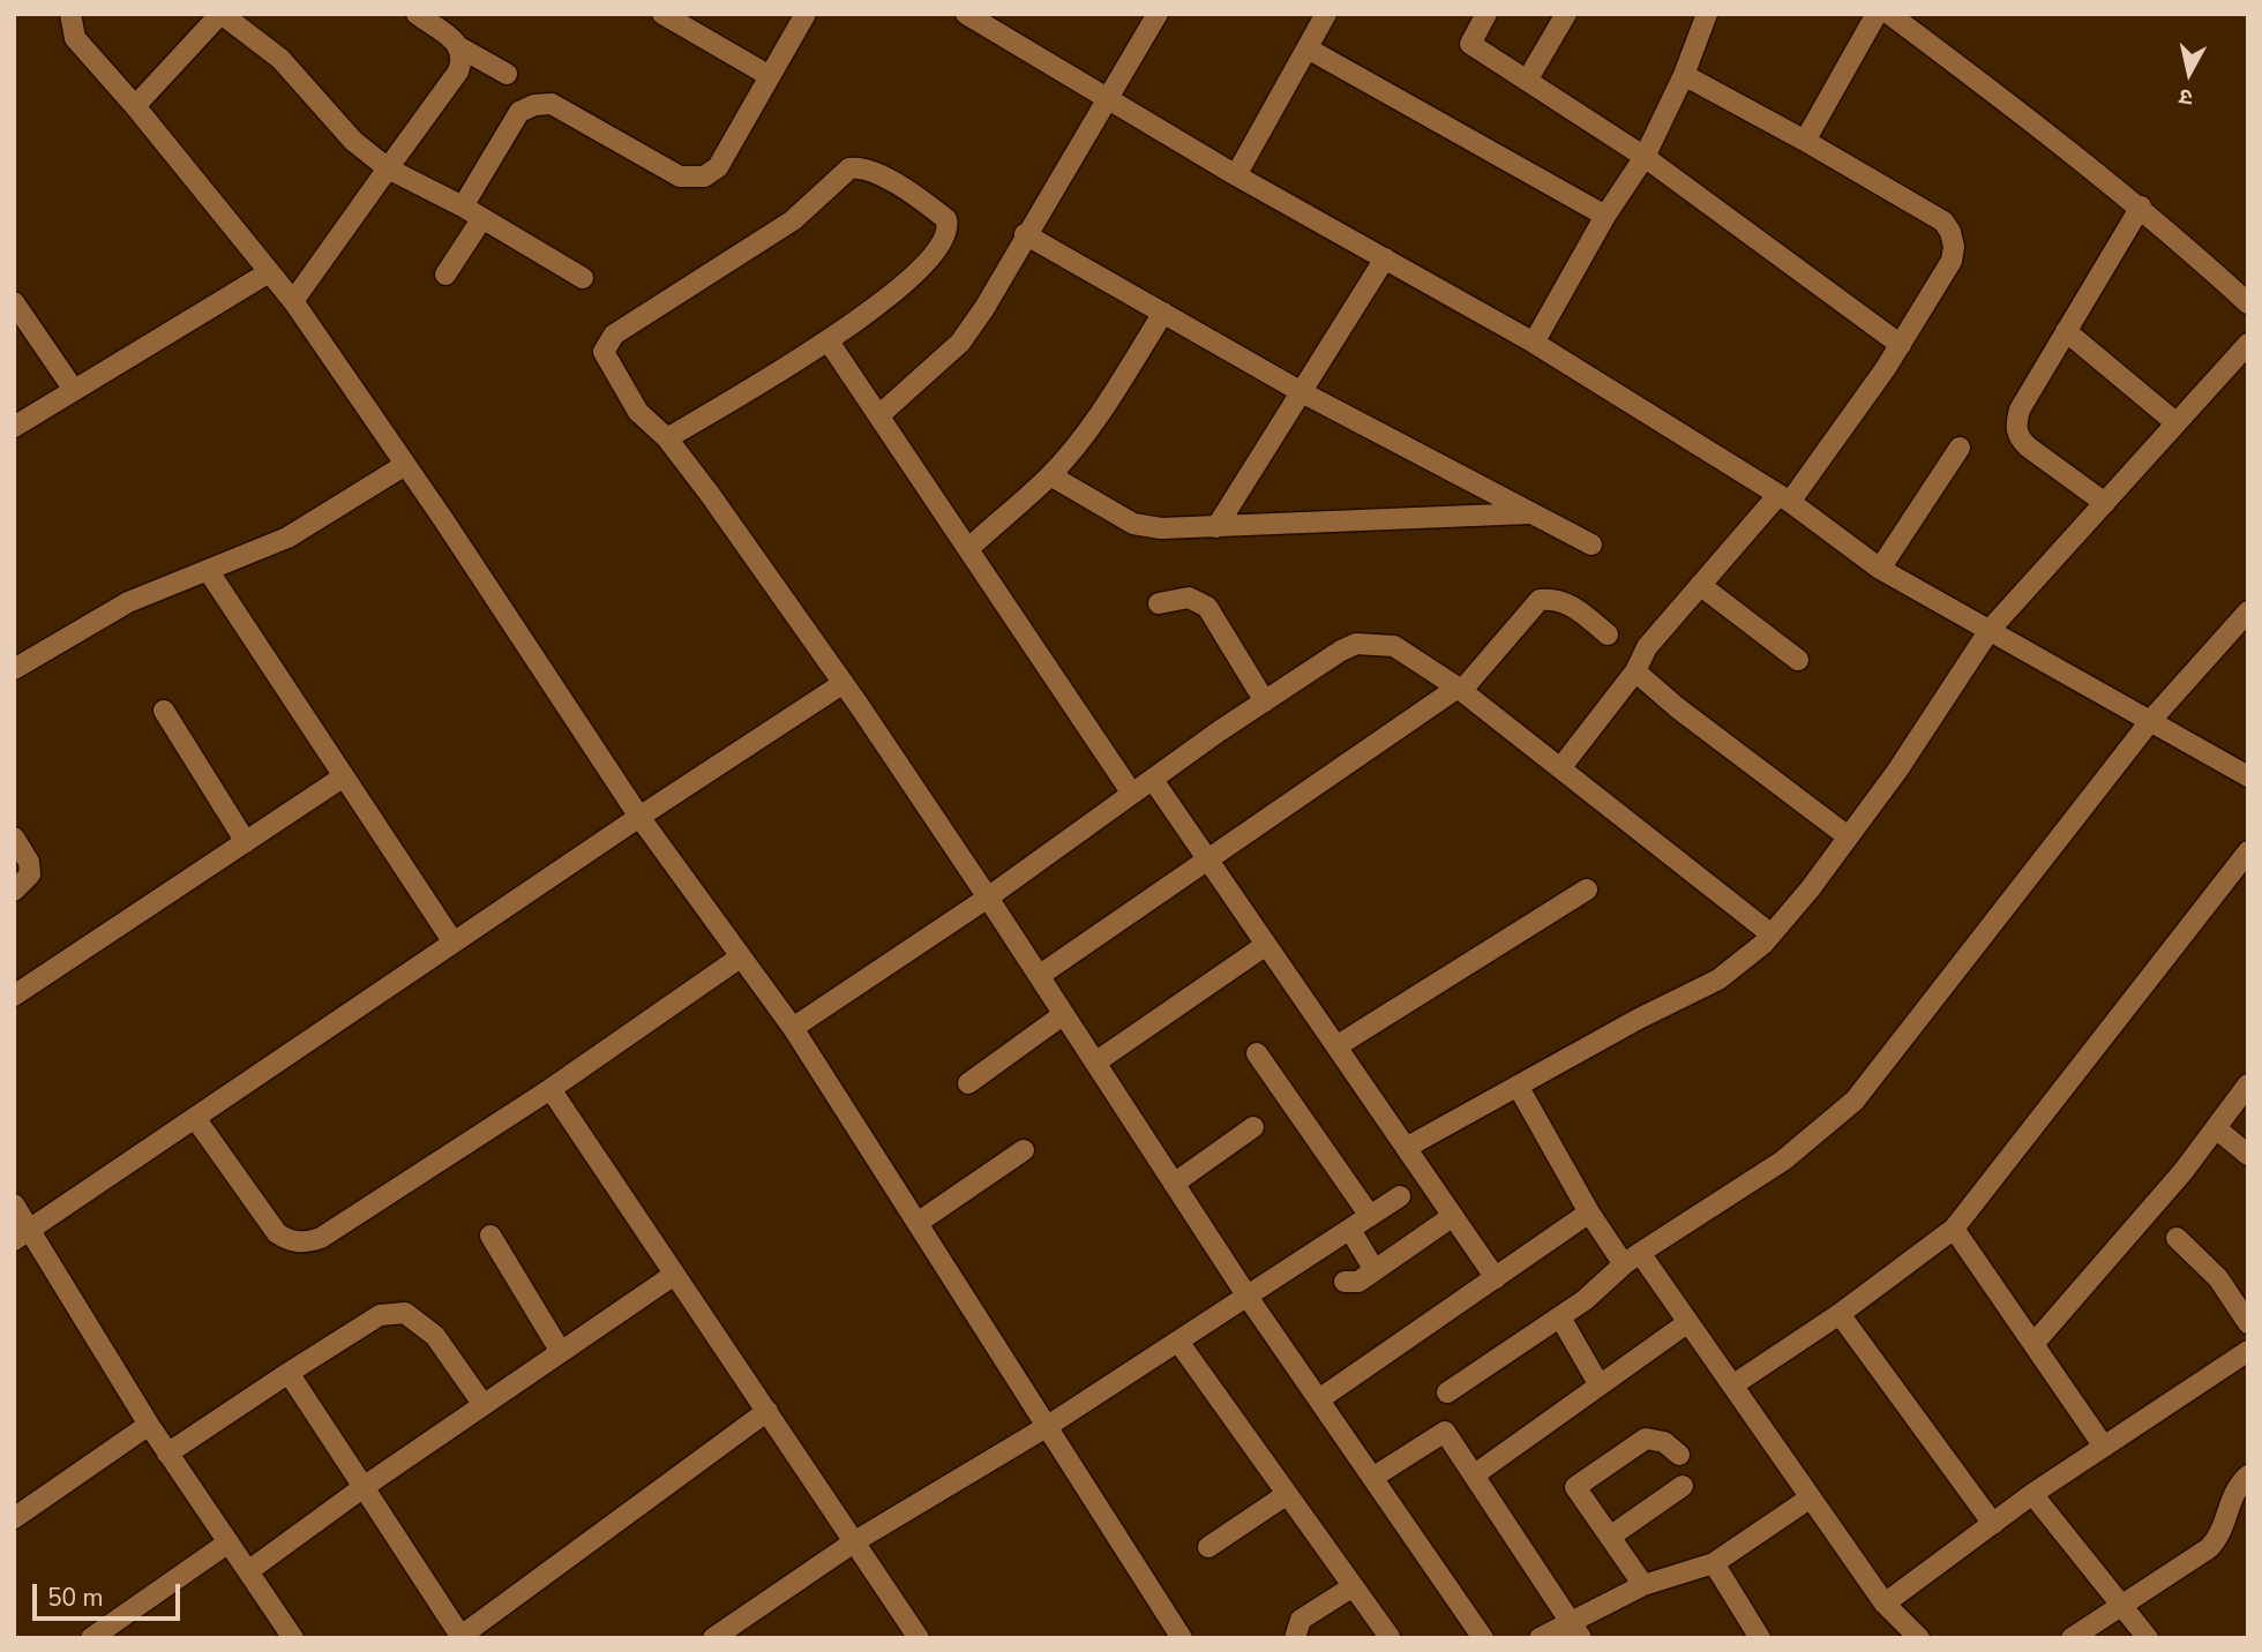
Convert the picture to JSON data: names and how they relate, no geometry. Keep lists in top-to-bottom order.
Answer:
{
  "scale_bar": "50 m",
  "north": "bottom"
}
